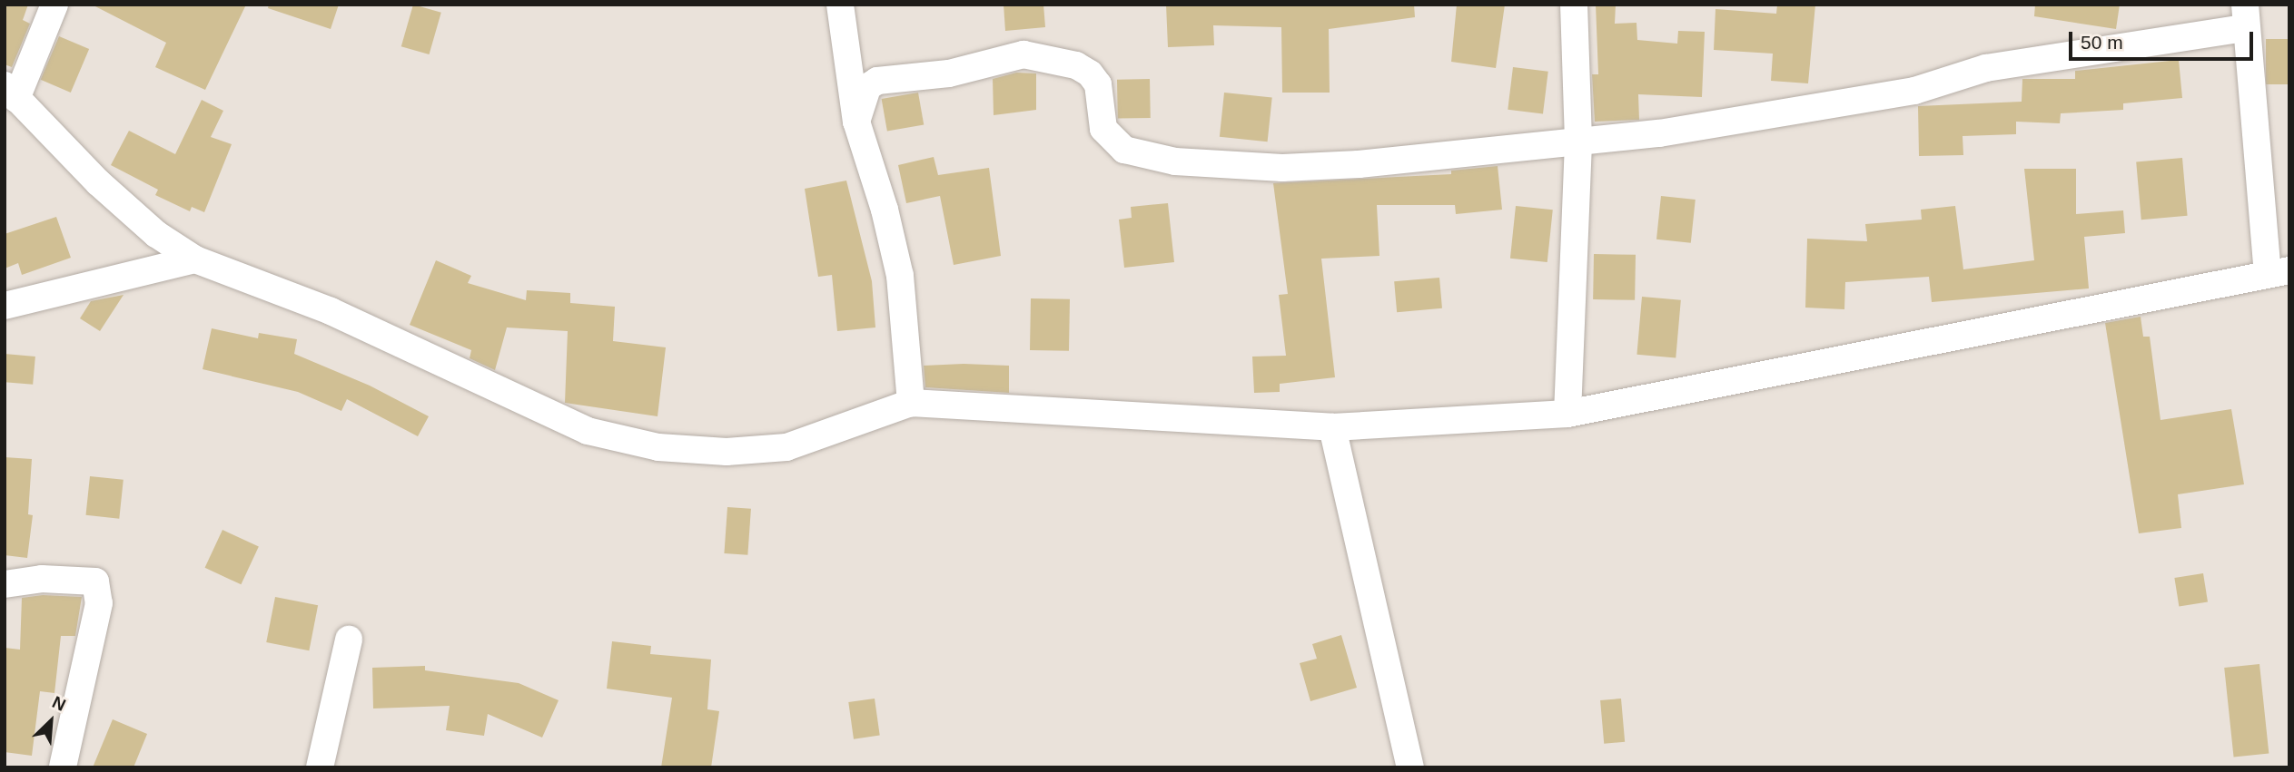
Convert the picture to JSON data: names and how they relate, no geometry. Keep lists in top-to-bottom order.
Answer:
{
  "scale_bar": "50 m",
  "north": "top right"
}
